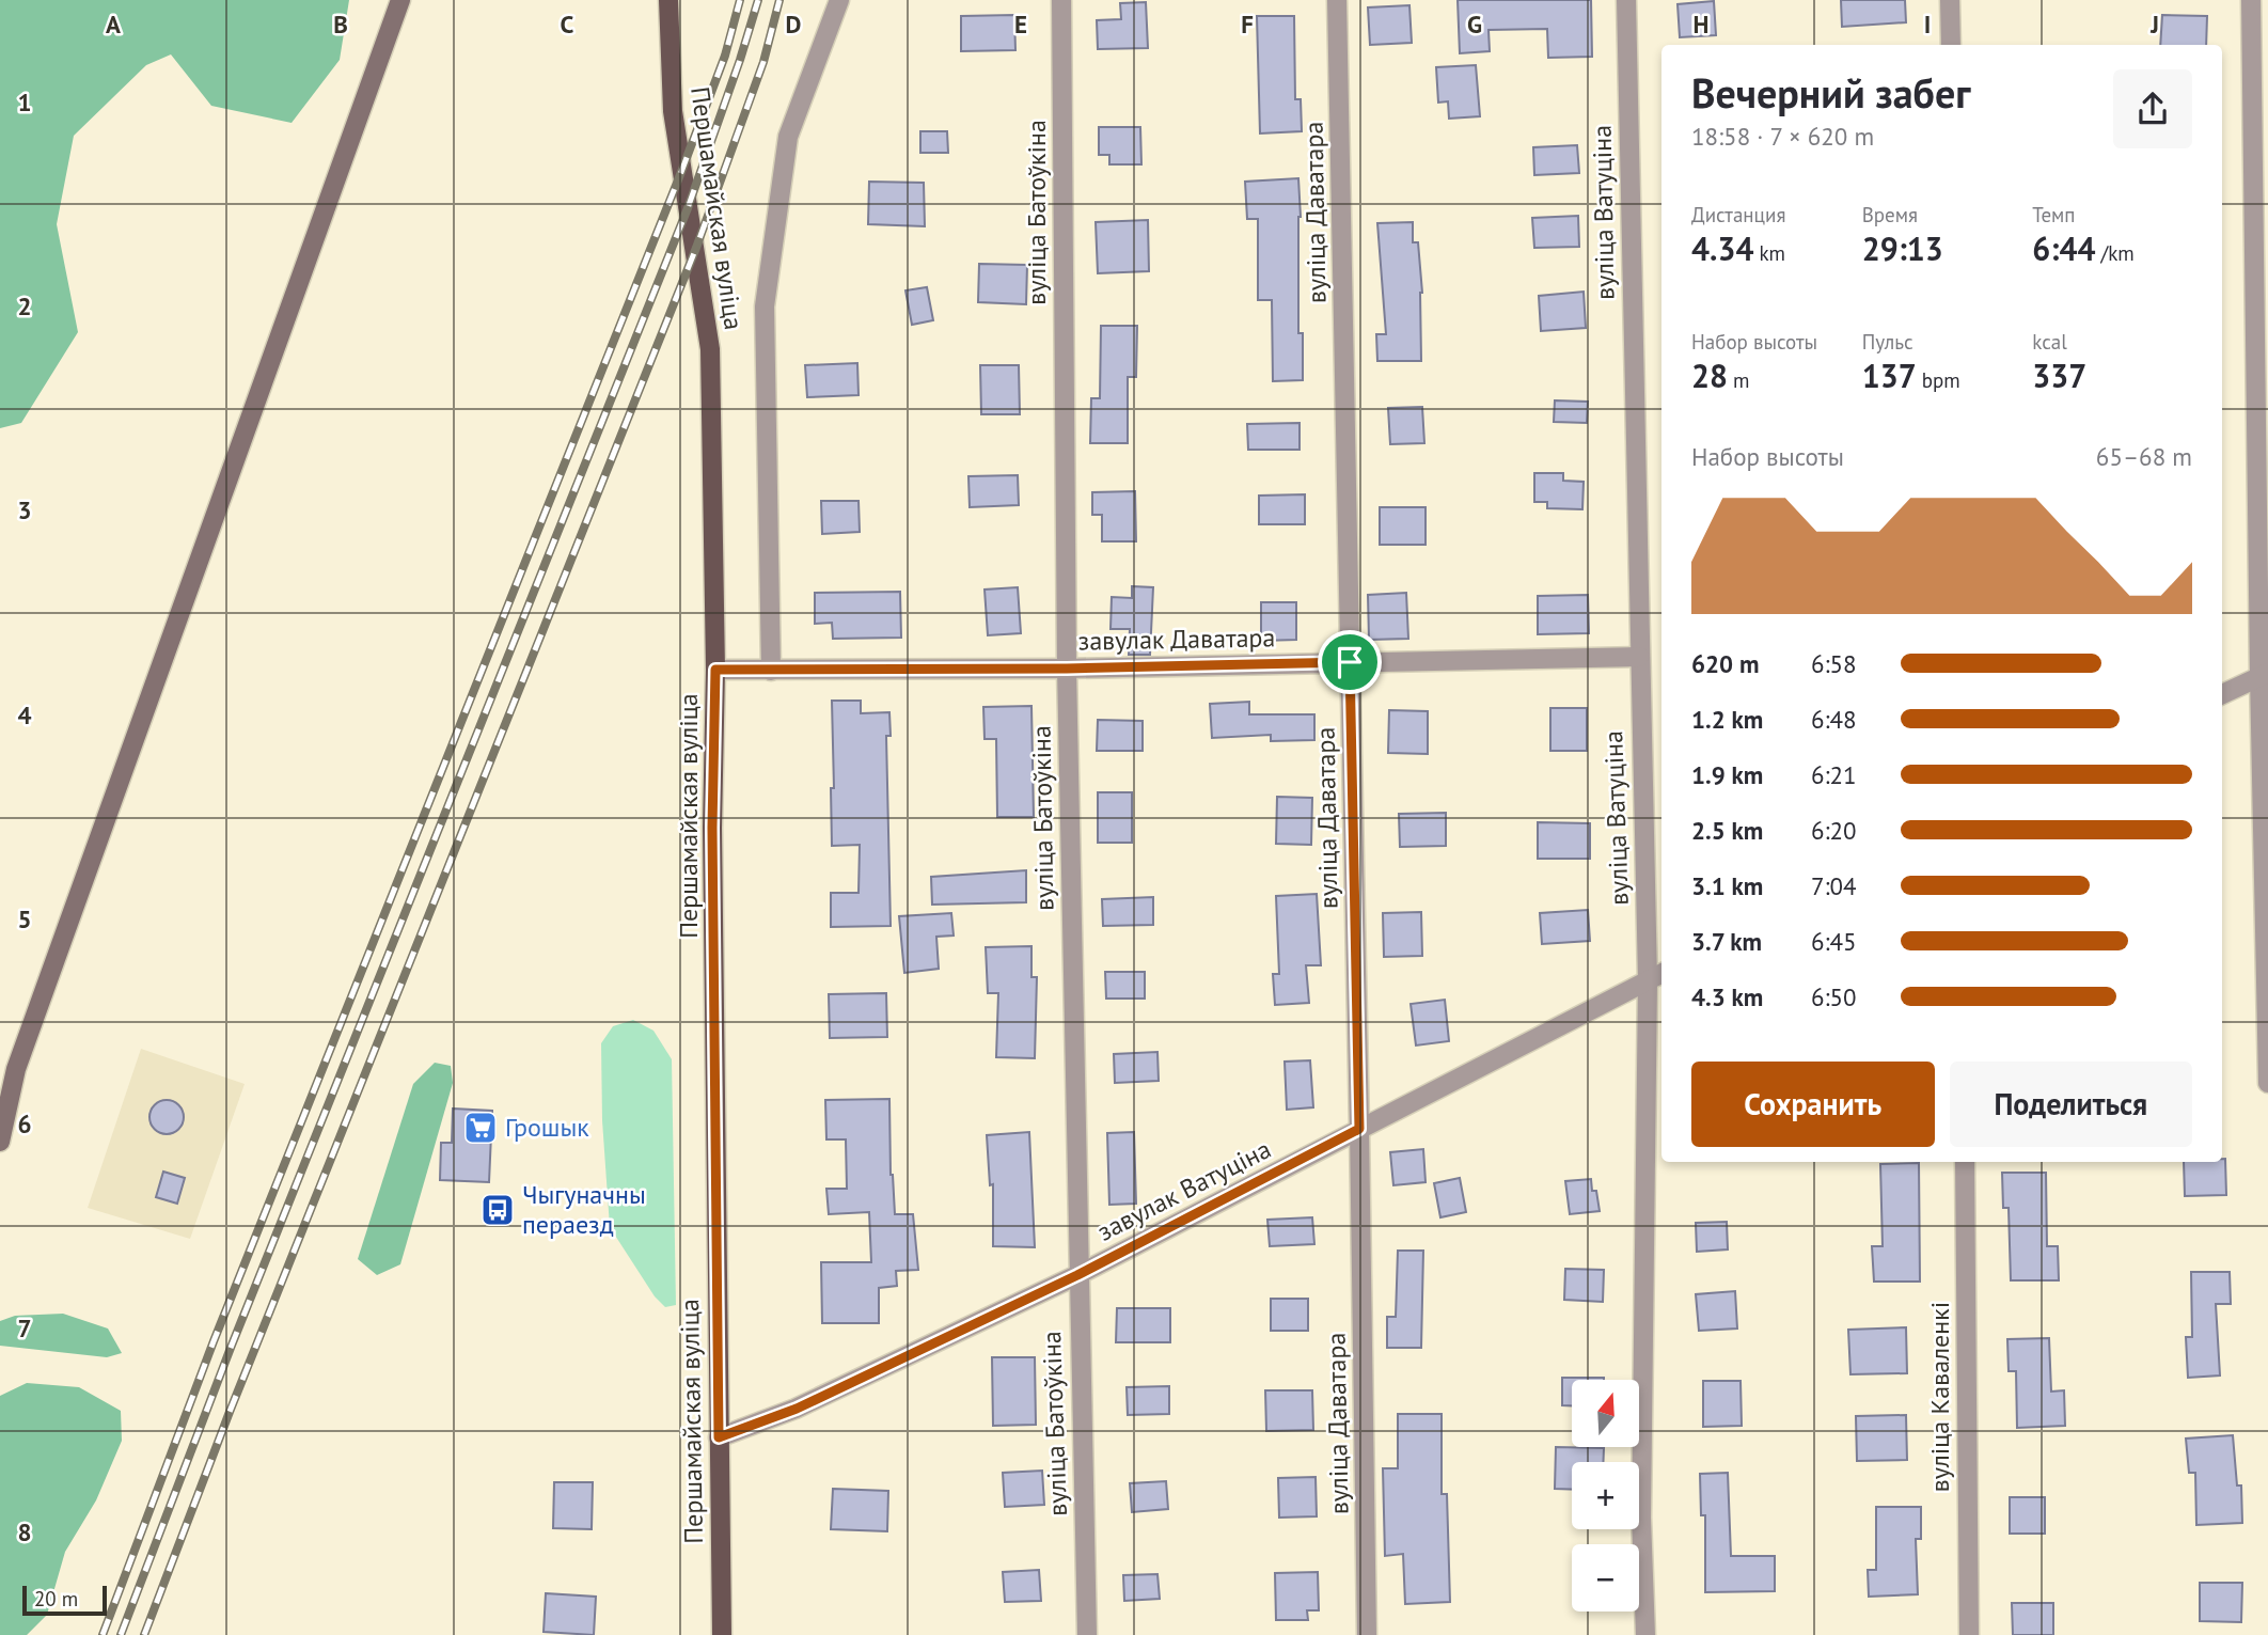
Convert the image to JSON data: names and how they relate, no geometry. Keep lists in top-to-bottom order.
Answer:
{
  "streets": {
    "main road": ["Першамайская вуліца"],
    "street": [
      "вуліца Батоўкіна",
      "вуліца Даватара",
      "вуліца Ватуціна",
      "завулак Даватара",
      "завулак Ватуціна",
      "вуліца Каваленкі"
    ]
  },
  "crossings": [
    ["Першамайская вуліца", "завулак Даватара"],
    ["Першамайская вуліца", "завулак Ватуціна"],
    ["вуліца Батоўкіна", "завулак Даватара"],
    ["вуліца Батоўкіна", "завулак Ватуціна"],
    ["вуліца Даватара", "завулак Даватара"],
    ["вуліца Даватара", "завулак Ватуціна"],
    ["вуліца Ватуціна", "завулак Даватара"],
    ["вуліца Ватуціна", "завулак Ватуціна"]
  ],
  "places": {
    "supermarket": ["Грошык"],
    "bus stop": ["Чыгуначны пераезд"]
  },
  "scale_bar": "20 m",
  "north": "top",
  "page": {
    "heading": ["Вечерний забег", "18:58 · 7 × 620 m"],
    "stats": [
      ["Дистанция", "4.34 km"],
      ["Время", "29:13"],
      ["Темп", "6:44 /km"],
      ["Набор высоты", "28 m"],
      ["Пульс", "137 bpm"],
      ["kcal", "337"]
    ],
    "chart": ["Набор высоты", "65–68 m"],
    "list": [
      {
        "name": "620 m",
        "note": "6:58"
      },
      {
        "name": "1.2 km",
        "note": "6:48"
      },
      {
        "name": "1.9 km",
        "note": "6:21"
      },
      {
        "name": "2.5 km",
        "note": "6:20"
      },
      {
        "name": "3.1 km",
        "note": "7:04"
      },
      {
        "name": "3.7 km",
        "note": "6:45"
      },
      {
        "name": "4.3 km",
        "note": "6:50"
      }
    ],
    "buttons": ["Сохранить", "Поделиться"],
    "map_buttons": ["+", "−"],
    "scale": "20 m"
  },
  "grid": {
    "columns": [
      "A",
      "B",
      "C",
      "D",
      "E",
      "F",
      "G",
      "H",
      "I",
      "J"
    ],
    "rows": [
      "1",
      "2",
      "3",
      "4",
      "5",
      "6",
      "7",
      "8"
    ]
  }
}
